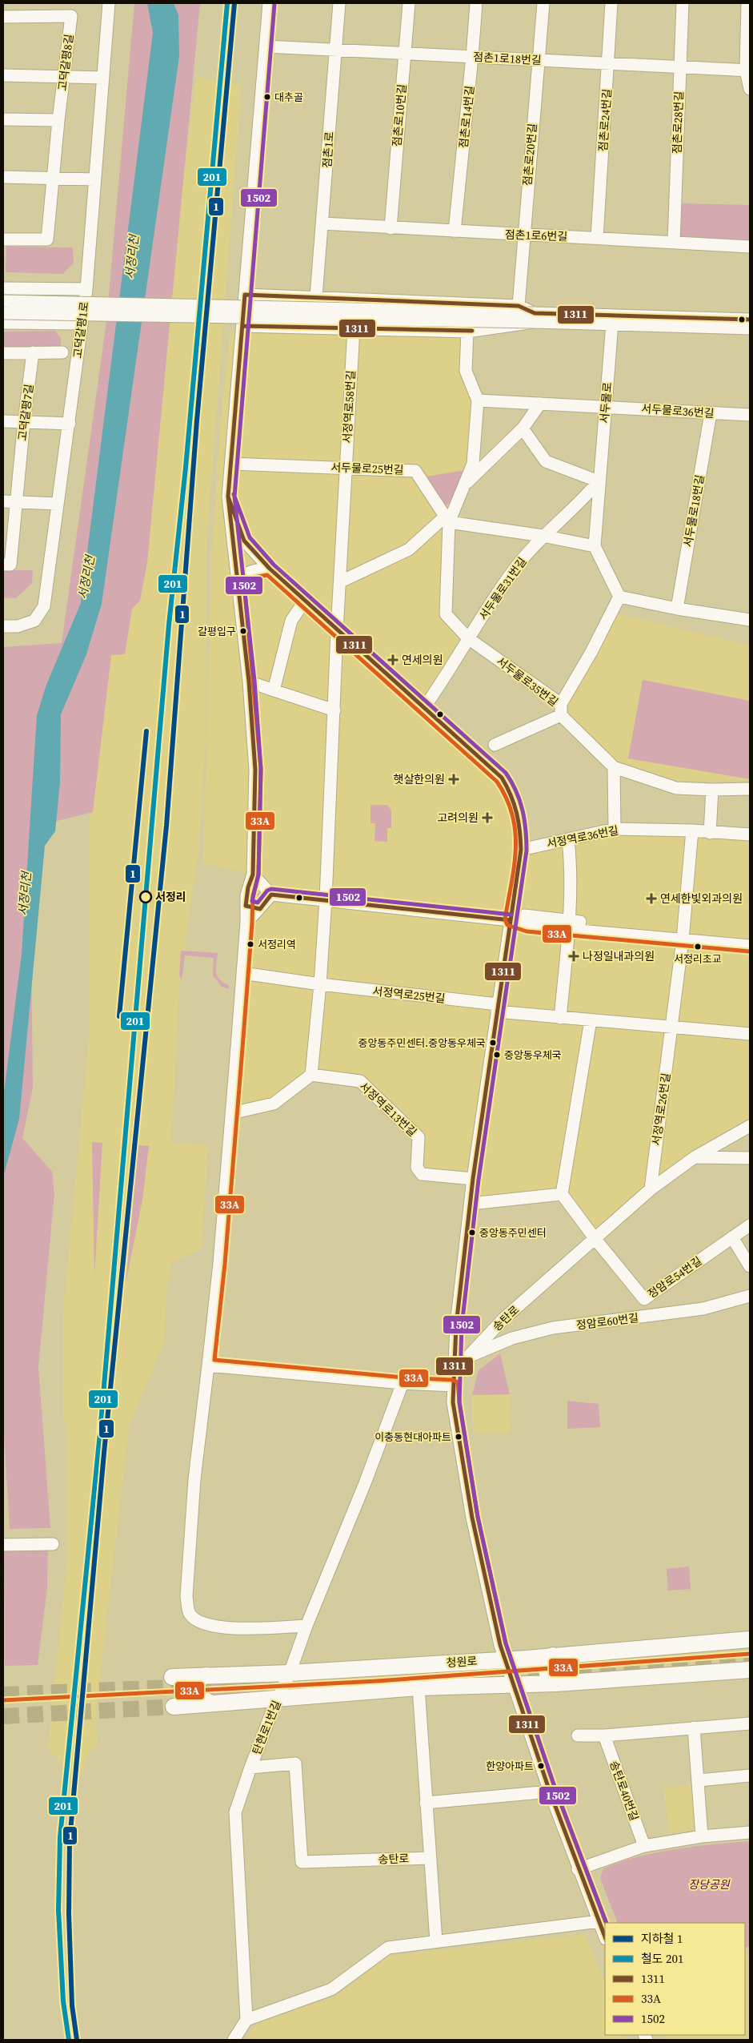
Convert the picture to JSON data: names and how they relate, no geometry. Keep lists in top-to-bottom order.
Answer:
{
  "streets": {
    "main road": ["청원로"],
    "street": [
      "점촌1로18번길",
      "고덕갈평8길",
      "점촌로10번길",
      "점촌로14번길",
      "점촌로24번길",
      "점촌로28번길",
      "점촌1로",
      "점촌로20번길",
      "점촌1로6번길",
      "고덕갈평1로",
      "서두물로",
      "서정역로58번길",
      "서두물로36번길",
      "고덕갈평7길",
      "서두물로25번길",
      "서두물로18번길",
      "서두물로31번길",
      "서두물로35번길",
      "서정역로36번길",
      "서정역로25번길",
      "서정역로13번길",
      "서정역로26번길",
      "정암로54번길",
      "송탄로",
      "정암로60번길",
      "탄현로1번길",
      "송탄로40번길"
    ]
  },
  "crossings": [
    ["점촌1로18번길", "점촌로10번길"],
    ["점촌1로18번길", "점촌로14번길"],
    ["점촌1로18번길", "점촌로24번길"],
    ["점촌1로18번길", "점촌로28번길"],
    ["점촌1로18번길", "점촌1로"],
    ["점촌1로18번길", "점촌로20번길"],
    ["점촌로10번길", "점촌1로6번길"],
    ["점촌로14번길", "점촌1로6번길"],
    ["점촌로24번길", "점촌1로6번길"],
    ["점촌로28번길", "점촌1로6번길"],
    ["점촌1로", "점촌1로6번길"],
    ["점촌로20번길", "점촌1로6번길"],
    ["서두물로", "서두물로36번길"],
    ["서두물로", "서두물로31번길"],
    ["서정역로58번길", "서두물로25번길"],
    ["서두물로36번길", "서두물로18번길"],
    ["서두물로25번길", "서두물로35번길"],
    ["서두물로31번길", "서두물로35번길"],
    ["서정역로26번길", "송탄로"],
    ["정암로54번길", "송탄로"],
    ["송탄로", "정암로60번길"],
    ["송탄로", "청원로"],
    ["송탄로", "탄현로1번길"],
    ["청원로", "탄현로1번길"]
  ],
  "water": ["서정리천"],
  "parks": ["장당공원"],
  "places": {
    "other": [
      "대추골",
      "갈평입구",
      "서정리",
      "서정리역",
      "서정리초교",
      "중앙동주민센터.중앙동우체국",
      "중앙동우체국",
      "중앙동주민센터",
      "이충동현대아파트",
      "한양아파트"
    ],
    "health": [
      "연세의원",
      "햇살한의원",
      "고려의원",
      "연세한빛외과의원",
      "나정일내과의원"
    ]
  },
  "lines": [
    "metro line 1",
    "rail line 201",
    "transit line 1502",
    "transit line 1311",
    "transit line 33A"
  ],
  "legend": [
    "지하철 1",
    "철도 201",
    "1311",
    "33A",
    "1502"
  ]
}
